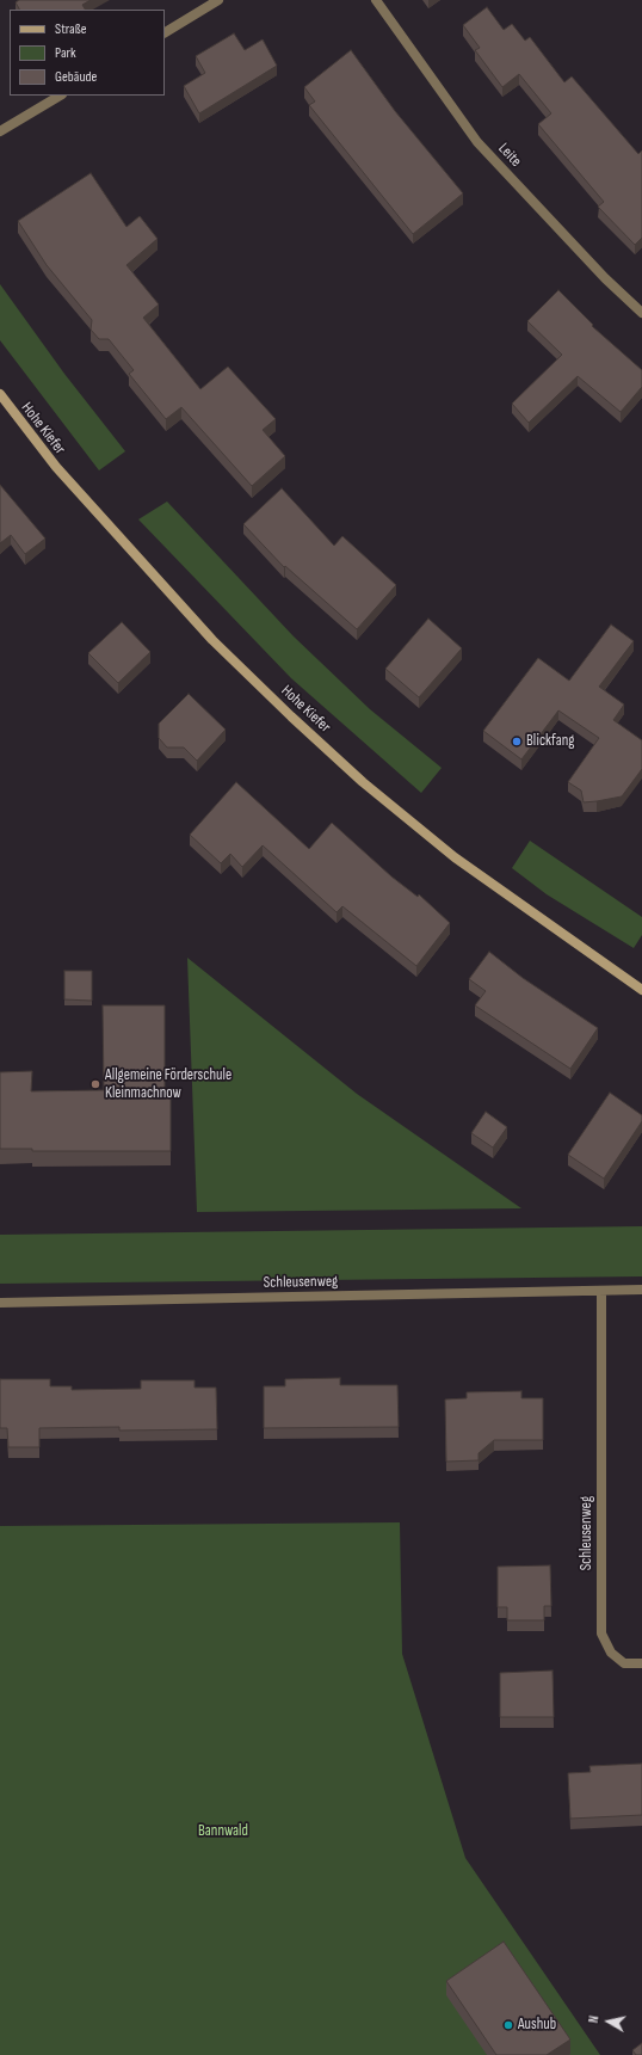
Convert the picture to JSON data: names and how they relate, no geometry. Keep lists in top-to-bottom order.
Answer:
{
  "streets": {
    "street": ["Leite", "Hohe Kiefer", "Schleusenweg"]
  },
  "parks": ["Bannwald"],
  "places": ["Blickfang", "Allgemeine Förderschule Kleinmachnow", "Aushub"],
  "legend": ["Straße", "Park", "Gebäude"],
  "north": "left"
}
